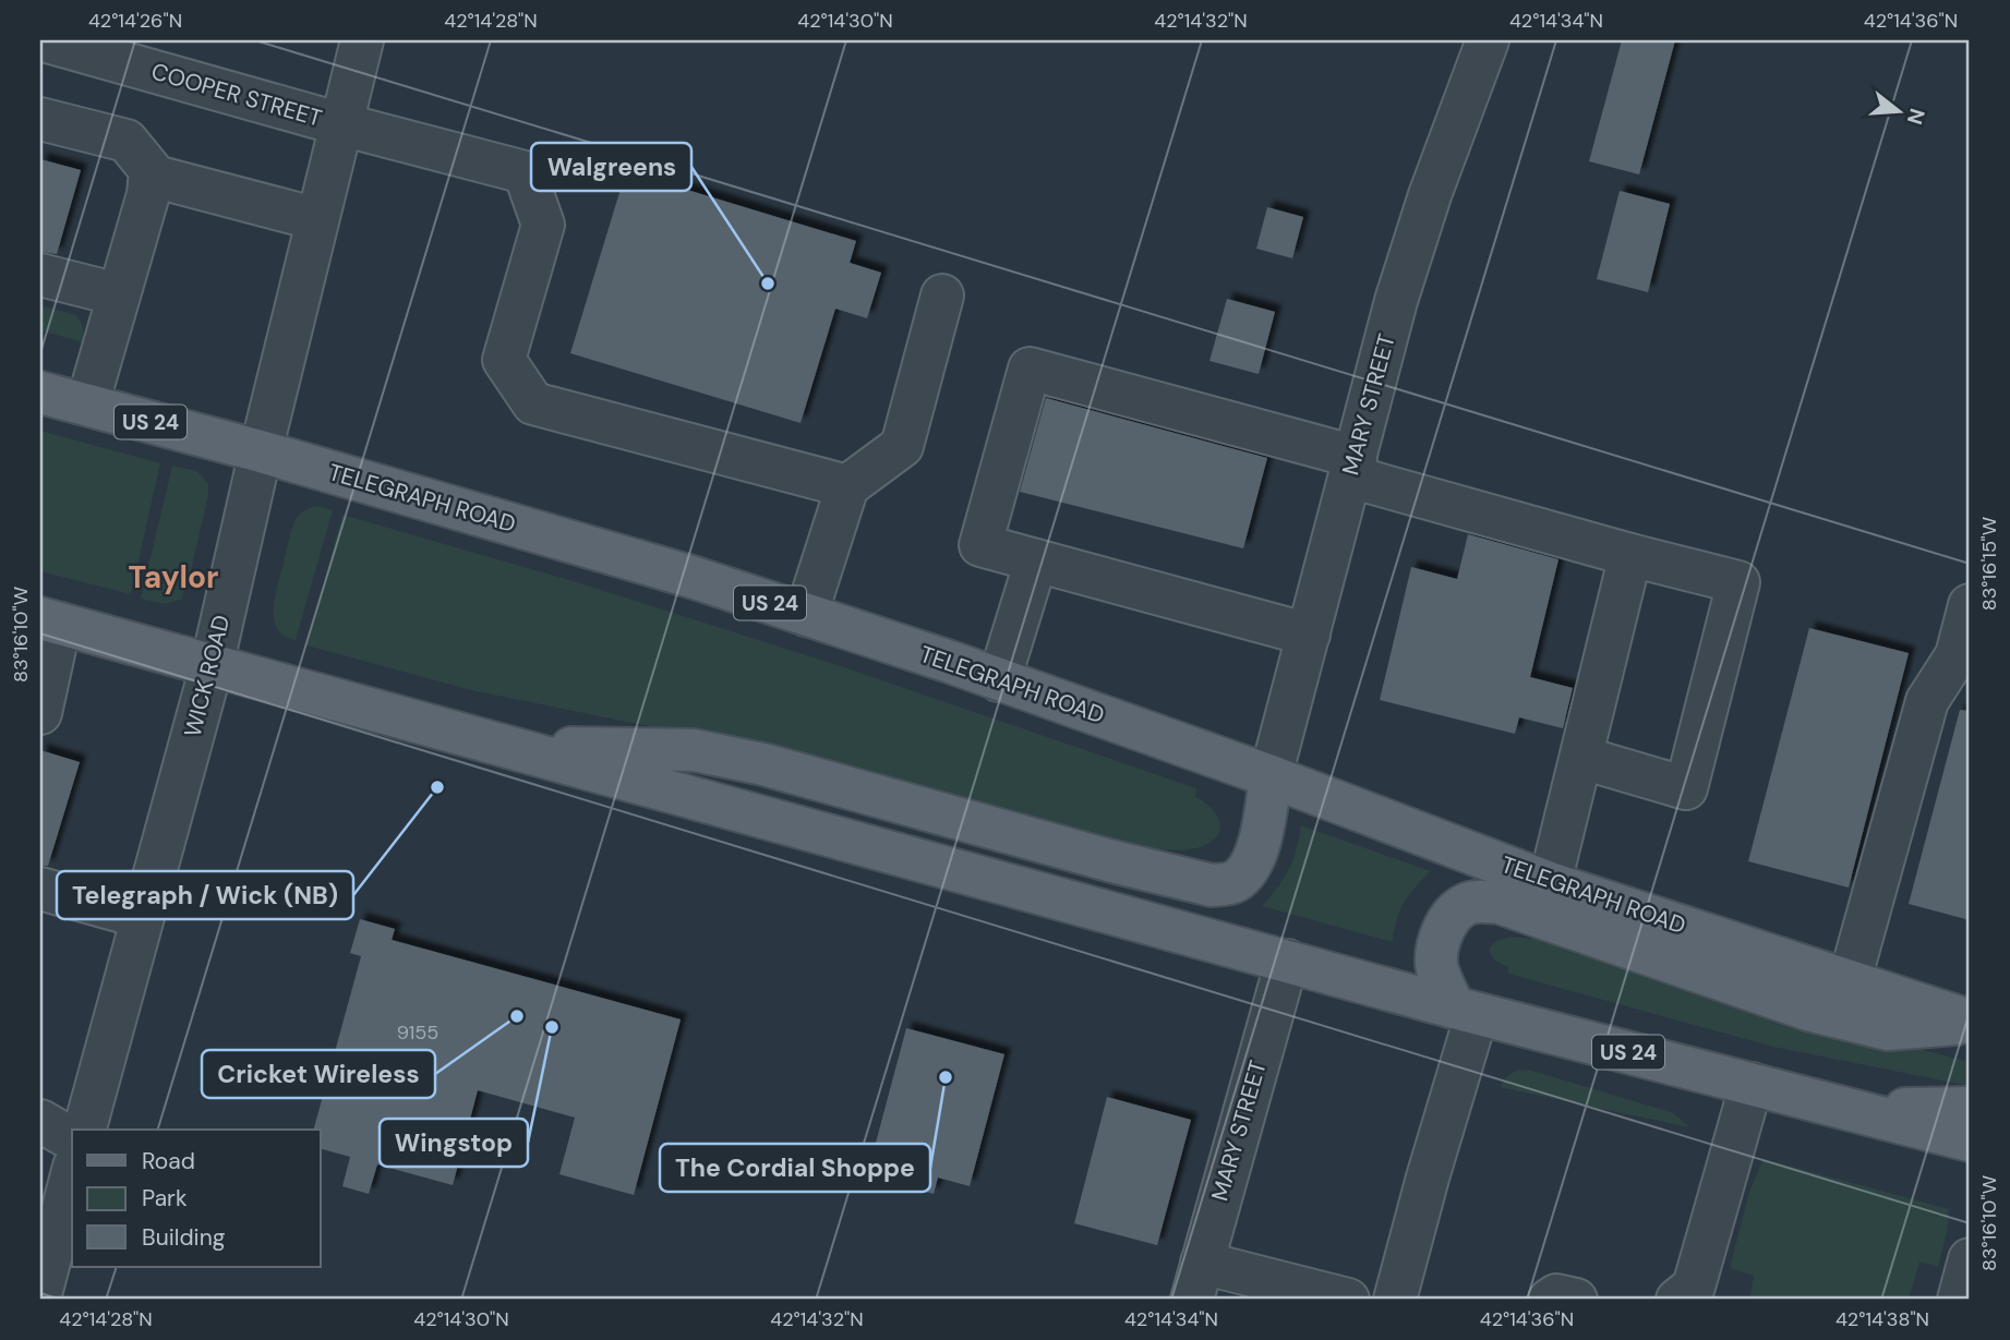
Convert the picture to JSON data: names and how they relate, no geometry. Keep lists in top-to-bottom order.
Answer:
{
  "streets": {
    "main road": ["US 24", "TELEGRAPH ROAD"],
    "street": ["COOPER STREET", "MARY STREET", "WICK ROAD"]
  },
  "crossings": [
    ["COOPER STREET", "WICK ROAD"],
    ["MARY STREET", "US 24"],
    ["MARY STREET", "TELEGRAPH ROAD"],
    ["US 24", "WICK ROAD"],
    ["TELEGRAPH ROAD", "WICK ROAD"]
  ],
  "districts": ["Taylor"],
  "places": [
    "Walgreens",
    "Telegraph / Wick (NB)",
    "Cricket Wireless",
    "Wingstop",
    "The Cordial Shoppe"
  ],
  "house_numbers": ["9155"],
  "legend": ["Road", "Park", "Building"],
  "north": "right",
  "coordinates": [
    "42°14'26\"N",
    "42°14'28\"N",
    "42°14'30\"N",
    "42°14'32\"N",
    "42°14'34\"N",
    "42°14'36\"N",
    "83°16'15\"W",
    "83°16'10\"W",
    "42°14'38\"N"
  ]
}
